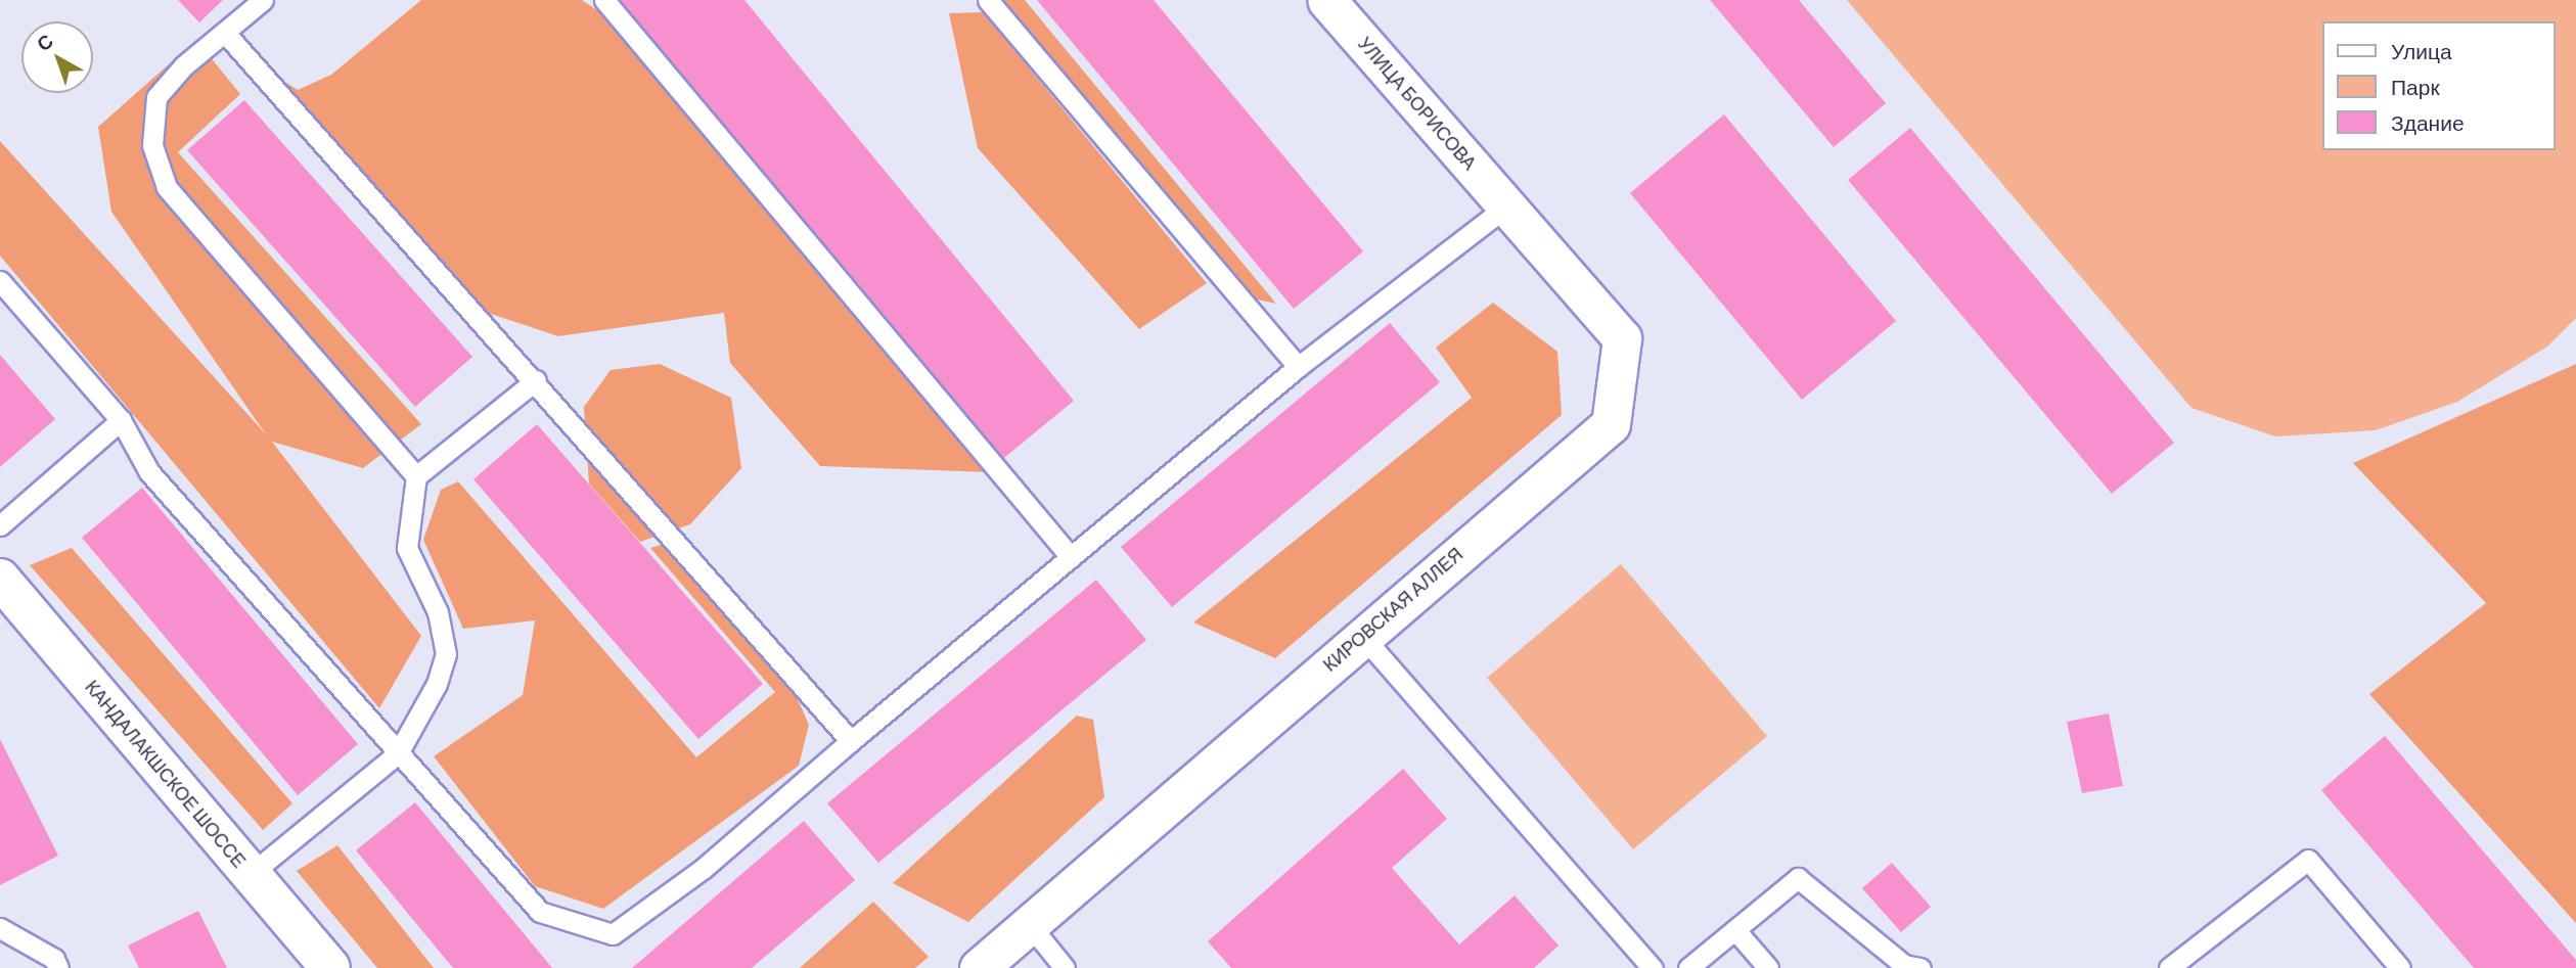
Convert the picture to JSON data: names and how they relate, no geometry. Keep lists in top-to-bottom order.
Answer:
{
  "streets": {
    "main road": ["КАНДАЛАКШСКОЕ ШОССЕ"],
    "street": ["УЛИЦА БОРИСОВА", "КИРОВСКАЯ АЛЛЕЯ"]
  },
  "crossings": [
    ["УЛИЦА БОРИСОВА", "КИРОВСКАЯ АЛЛЕЯ"]
  ],
  "legend": ["Улица", "Парк", "Здание"],
  "north": "top left"
}
